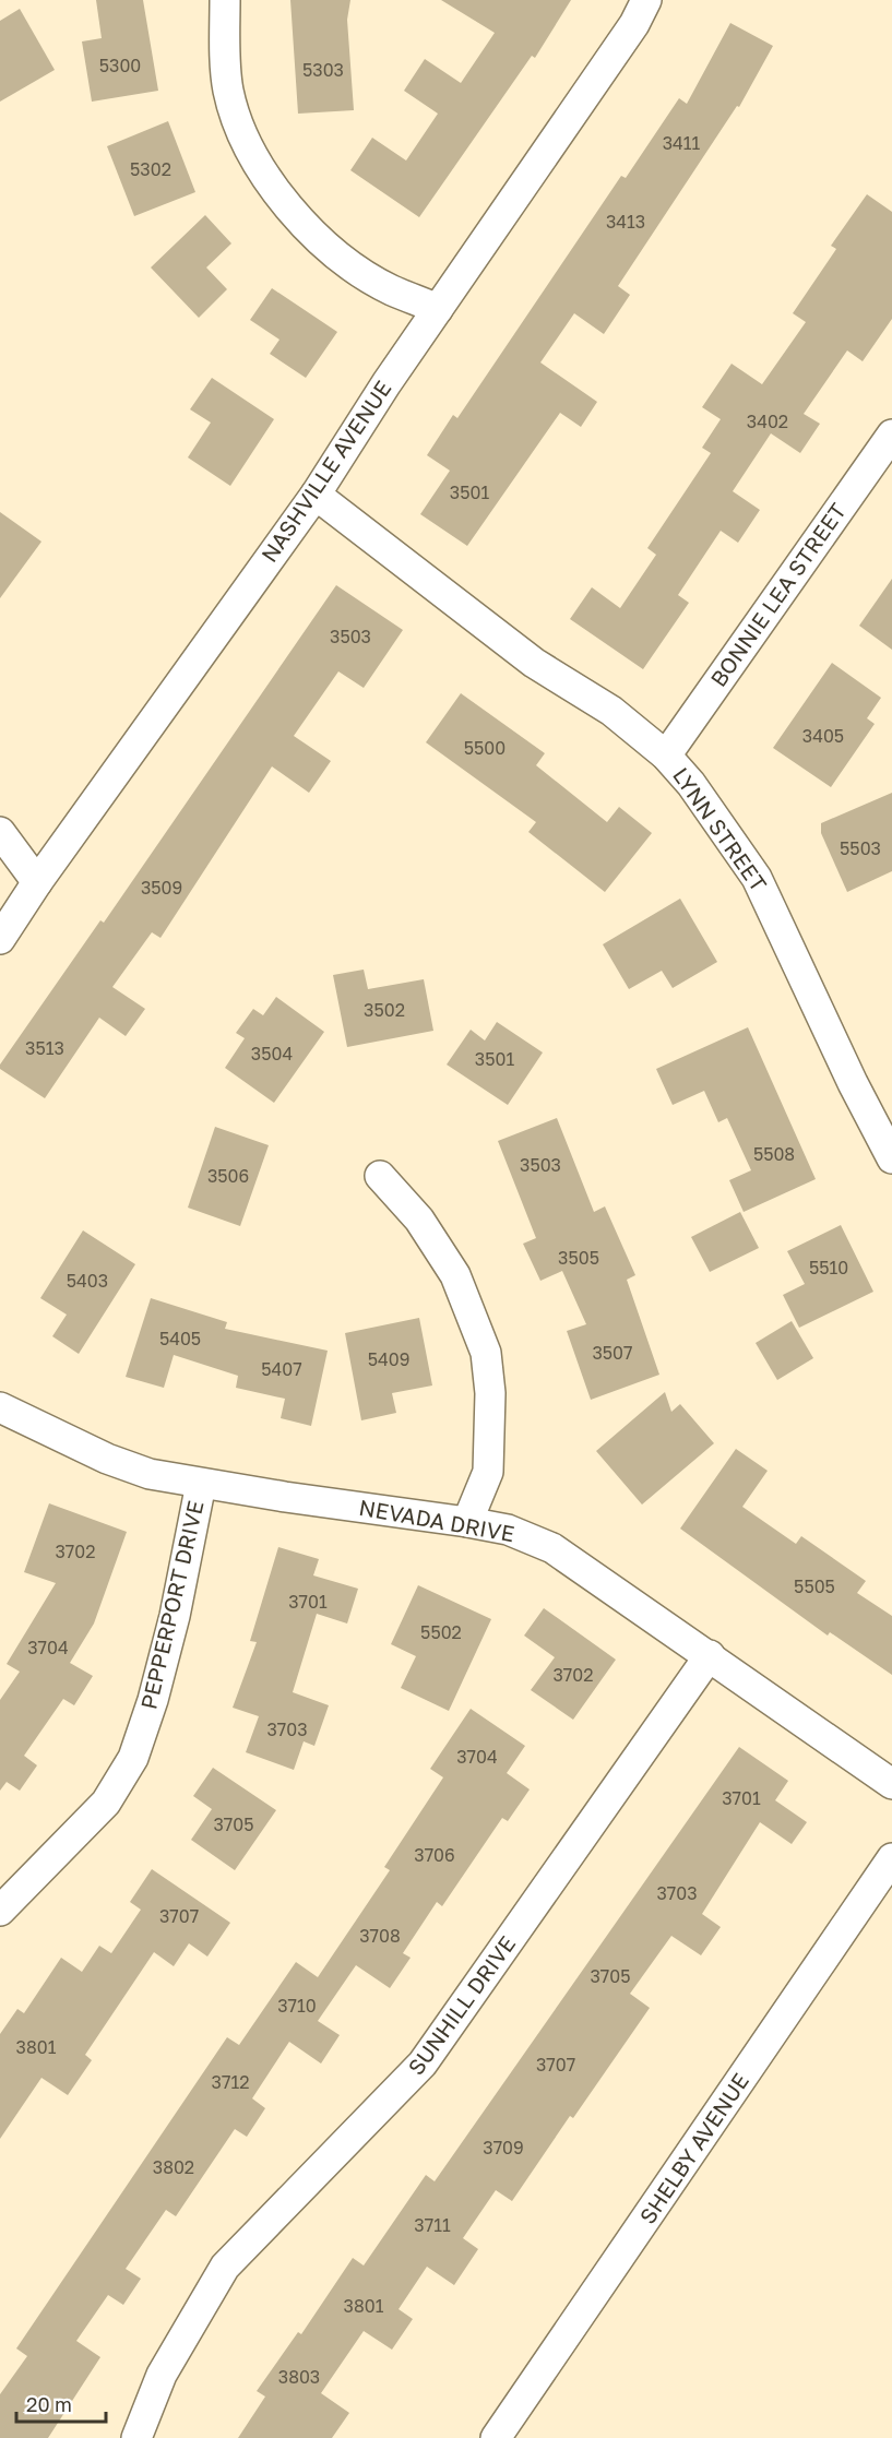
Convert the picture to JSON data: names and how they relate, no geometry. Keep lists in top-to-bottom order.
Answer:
{
  "streets": {
    "street": [
      "NASHVILLE AVENUE",
      "BONNIE LEA STREET",
      "LYNN STREET",
      "NEVADA DRIVE",
      "PEPPERPORT DRIVE",
      "SUNHILL DRIVE",
      "SHELBY AVENUE"
    ]
  },
  "crossings": [
    ["NASHVILLE AVENUE", "LYNN STREET"],
    ["BONNIE LEA STREET", "LYNN STREET"],
    ["NEVADA DRIVE", "PEPPERPORT DRIVE"],
    ["NEVADA DRIVE", "SUNHILL DRIVE"]
  ],
  "house_numbers": [
    "5300",
    "5303",
    "3411",
    "5302",
    "3413",
    "3402",
    "3501",
    "3503",
    "3405",
    "5500",
    "5503",
    "3509",
    "3502",
    "3513",
    "3504",
    "3501",
    "5508",
    "3503",
    "3506",
    "3505",
    "5510",
    "5403",
    "5405",
    "3507",
    "5409",
    "5407",
    "3702",
    "5505",
    "3701",
    "5502",
    "3704",
    "3702",
    "3703",
    "3704",
    "3701",
    "3705",
    "3706",
    "3703",
    "3707",
    "3708",
    "3705",
    "3710",
    "3801",
    "3707",
    "3712",
    "3709",
    "3802",
    "3711",
    "3801",
    "3803"
  ],
  "scale_bar": "20 m"
}
